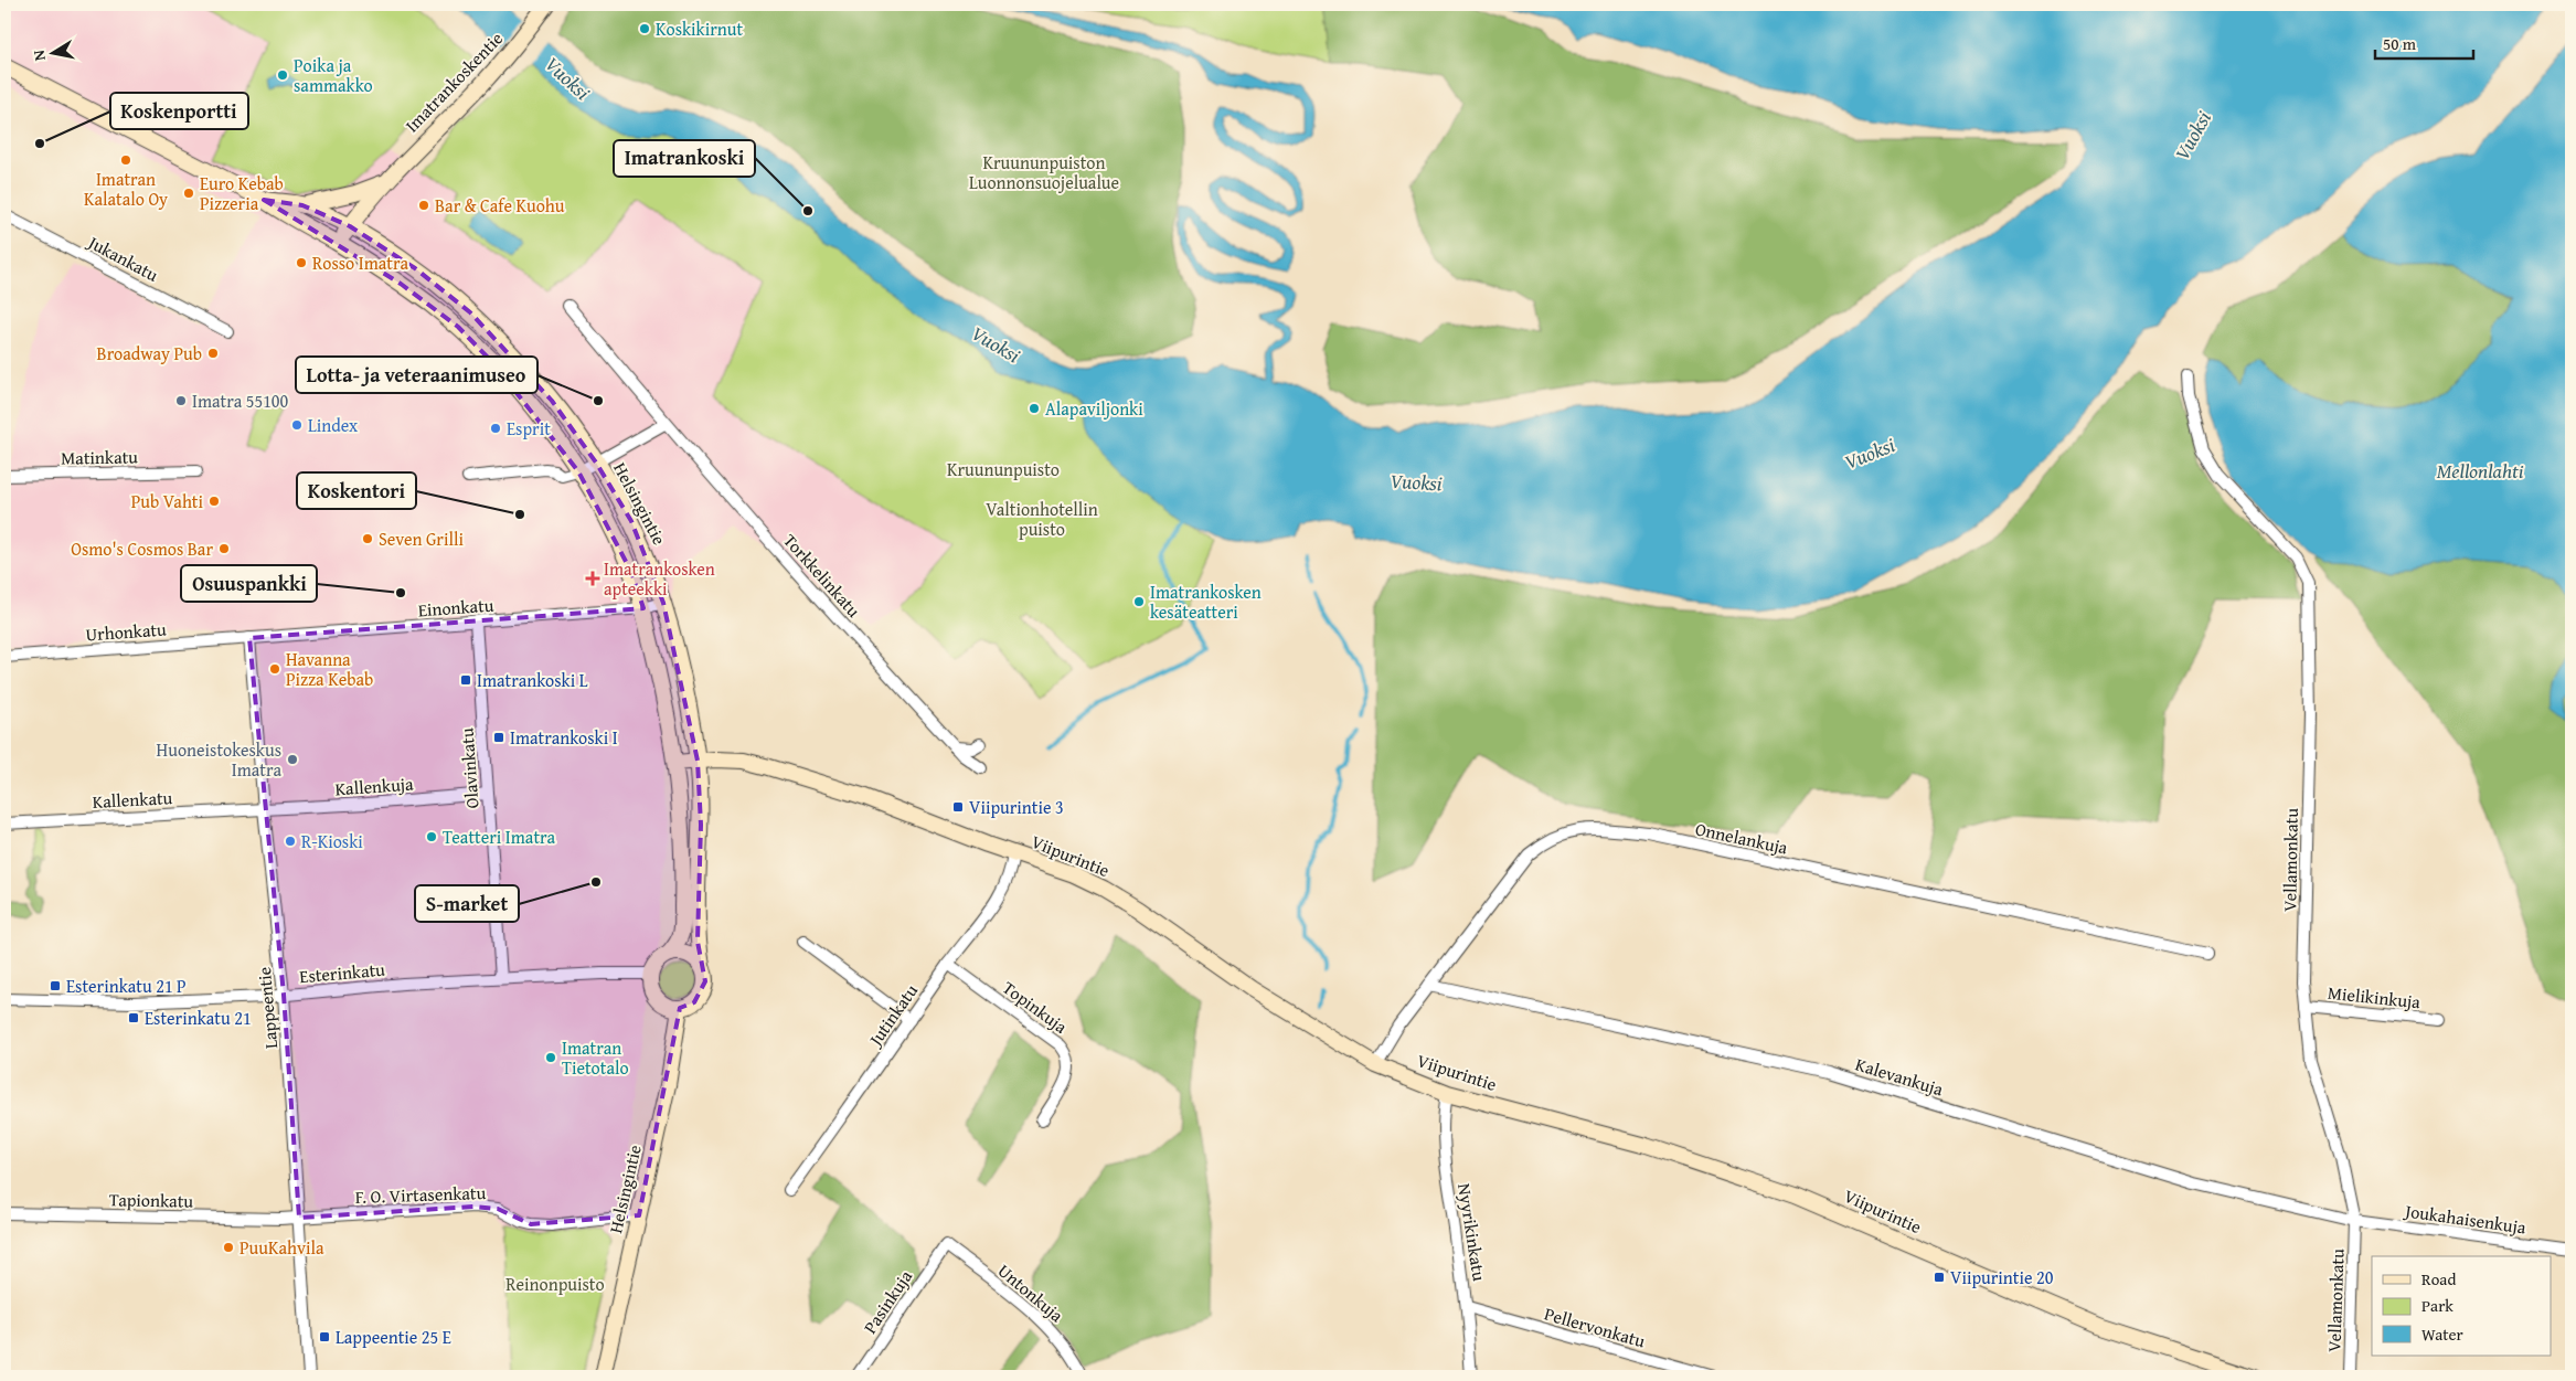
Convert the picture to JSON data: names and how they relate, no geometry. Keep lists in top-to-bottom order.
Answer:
{
  "streets": {
    "main road": ["Imatrankoskentie", "Helsingintie", "Viipurintie"],
    "street": [
      "Jukankatu",
      "Matinkatu",
      "Torkkelinkatu",
      "Einonkatu",
      "Urhonkatu",
      "Olavinkatu",
      "Kallenkuja",
      "Kallenkatu",
      "Onnelankuja",
      "Vellamonkatu",
      "Esterinkatu",
      "Mielikinkuja",
      "Topinkuja",
      "Lappeentie",
      "Jutinkatu",
      "Kalevankuja",
      "F. O. Virtasenkatu",
      "Tapionkatu",
      "Joukahaisenkuja",
      "Nyyrikinkatu",
      "Untonkuja",
      "Pasinkuja",
      "Pellervonkatu"
    ]
  },
  "crossings": [
    ["Imatrankoskentie", "Helsingintie"],
    ["Helsingintie", "Einonkatu"],
    ["Helsingintie", "Viipurintie"],
    ["Helsingintie", "Esterinkatu"],
    ["Helsingintie", "F. O. Virtasenkatu"],
    ["Einonkatu", "Urhonkatu"],
    ["Einonkatu", "Olavinkatu"],
    ["Einonkatu", "Lappeentie"],
    ["Urhonkatu", "Lappeentie"],
    ["Olavinkatu", "Kallenkuja"],
    ["Olavinkatu", "Esterinkatu"],
    ["Kallenkuja", "Kallenkatu"],
    ["Kallenkuja", "Lappeentie"],
    ["Kallenkatu", "Lappeentie"],
    ["Onnelankuja", "Viipurintie"],
    ["Onnelankuja", "Kalevankuja"],
    ["Viipurintie", "Jutinkatu"],
    ["Viipurintie", "Nyyrikinkatu"],
    ["Vellamonkatu", "Mielikinkuja"],
    ["Vellamonkatu", "Kalevankuja"],
    ["Vellamonkatu", "Joukahaisenkuja"],
    ["Esterinkatu", "Lappeentie"],
    ["Topinkuja", "Jutinkatu"],
    ["Lappeentie", "F. O. Virtasenkatu"],
    ["Lappeentie", "Tapionkatu"],
    ["Kalevankuja", "Joukahaisenkuja"],
    ["F. O. Virtasenkatu", "Tapionkatu"],
    ["Nyyrikinkatu", "Pellervonkatu"],
    ["Untonkuja", "Pasinkuja"]
  ],
  "water": ["Vuoksi", "Mellonlahti"],
  "parks": [
    "Kruununpuiston Luonnonsuojelualue",
    "Kruununpuisto",
    "Valtionhotellin puisto",
    "Reinonpuisto"
  ],
  "places": {
    "other": [
      "Koskikirnut",
      "Poika ja sammakko",
      "Koskenportti",
      "Imatran Kalatalo Oy",
      "Euro Kebab Pizzeria",
      "Bar & Cafe Kuohu",
      "Imatrankoski",
      "Rosso Imatra",
      "Broadway Pub",
      "Imatra 55100",
      "Lotta- ja veteraanimuseo",
      "Alapaviljonki",
      "Lindex",
      "Esprit",
      "Pub Vahti",
      "Koskentori",
      "Seven Grilli",
      "Osmo's Cosmos Bar",
      "Osuuspankki",
      "Imatrankosken kesäteatteri",
      "Havanna Pizza Kebab",
      "Huoneistokeskus Imatra",
      "Teatteri Imatra",
      "R-Kioski",
      "S-market",
      "Imatran Tietotalo",
      "PuuKahvila"
    ],
    "health": ["Imatrankosken apteekki"],
    "transit": [
      "Imatrankoski L",
      "Imatrankoski I",
      "Viipurintie 3",
      "Esterinkatu 21 P",
      "Esterinkatu 21",
      "Viipurintie 20",
      "Lappeentie 25 E"
    ]
  },
  "legend": ["Road", "Park", "Water"],
  "scale_bar": "50 m",
  "north": "left"
}
